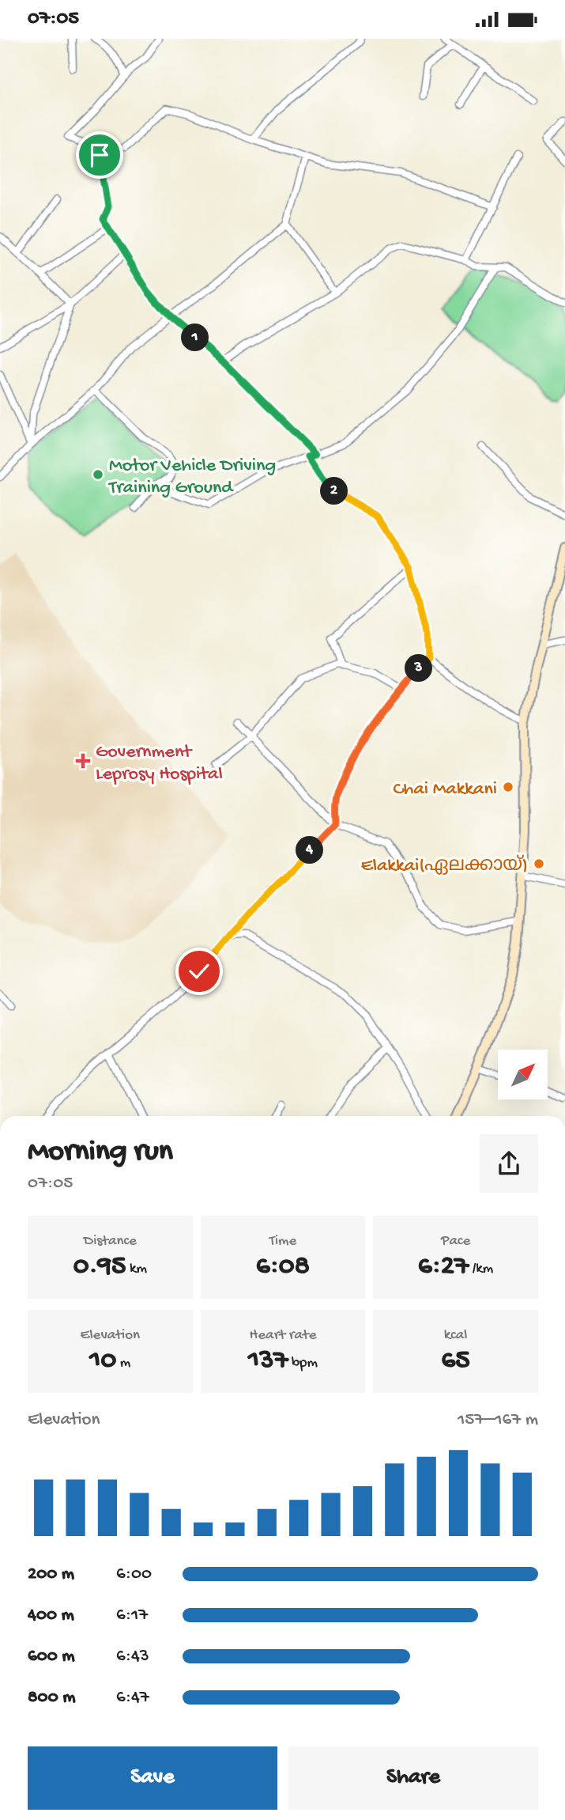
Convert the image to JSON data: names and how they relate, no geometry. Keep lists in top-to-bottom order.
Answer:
{
  "places": {
    "other": ["Motor Vehicle Driving Training Ground", "Chai Makkani", "Elakkai(ഏലക്കായ്)"],
    "health": ["Government Leprosy Hospital"]
  },
  "north": "top right",
  "page": {
    "status": "07:05",
    "pins": [
      "1",
      "2",
      "3",
      "4"
    ],
    "heading": ["Morning run", "07:05"],
    "stats": [
      ["Distance", "0.95 km"],
      ["Time", "6:08"],
      ["Pace", "6:27 /km"],
      ["Elevation", "10 m"],
      ["Heart rate", "137 bpm"],
      ["kcal", "65"]
    ],
    "chart": ["Elevation", "157–167 m"],
    "list": [
      {
        "name": "200 m",
        "note": "6:00"
      },
      {
        "name": "400 m",
        "note": "6:17"
      },
      {
        "name": "600 m",
        "note": "6:43"
      },
      {
        "name": "800 m",
        "note": "6:47"
      }
    ],
    "buttons": ["Save", "Share"]
  }
}
